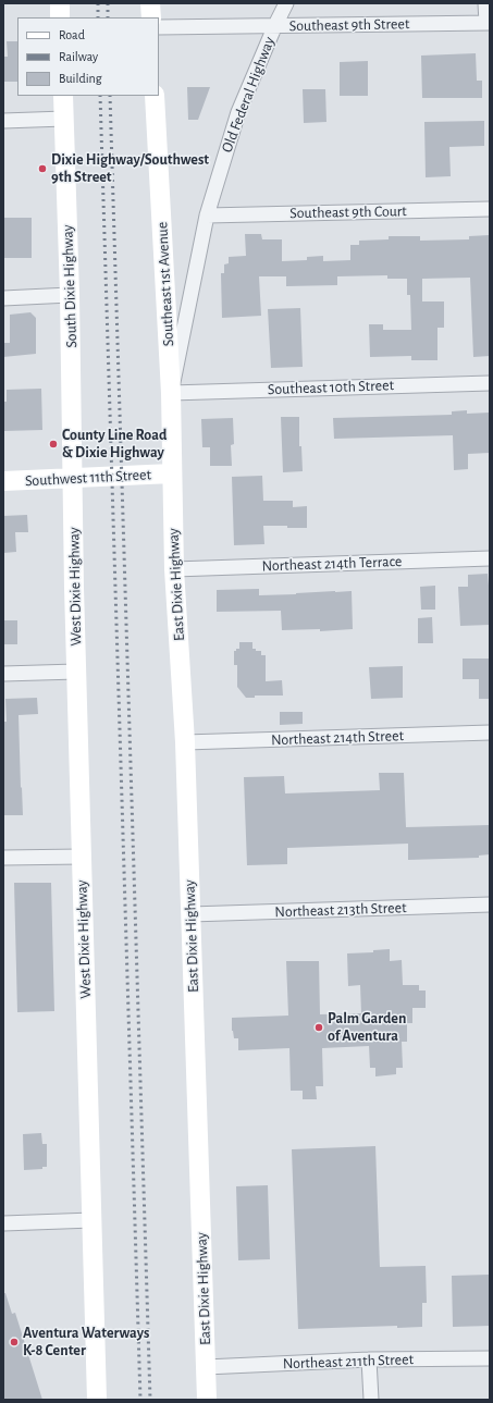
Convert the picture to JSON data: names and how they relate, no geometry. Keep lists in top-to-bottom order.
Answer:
{
  "streets": {
    "main road": [
      "Southeast 1st Avenue",
      "South Dixie Highway",
      "Southwest 11th Street",
      "East Dixie Highway",
      "West Dixie Highway"
    ],
    "street": [
      "Southeast 9th Street",
      "Old Federal Highway",
      "Southeast 9th Court",
      "Southeast 10th Street",
      "Northeast 214th Terrace",
      "Northeast 214th Street",
      "Northeast 213th Street",
      "Northeast 211th Street"
    ]
  },
  "crossings": [
    ["Southeast 9th Street", "Old Federal Highway"],
    ["Old Federal Highway", "Southeast 9th Court"],
    ["Old Federal Highway", "Southeast 1st Avenue"],
    ["Old Federal Highway", "Southeast 10th Street"],
    ["Southeast 1st Avenue", "Southeast 10th Street"],
    ["Southeast 1st Avenue", "Southwest 11th Street"],
    ["Southeast 1st Avenue", "East Dixie Highway"],
    ["South Dixie Highway", "Southwest 11th Street"],
    ["South Dixie Highway", "West Dixie Highway"],
    ["Southwest 11th Street", "East Dixie Highway"],
    ["Southwest 11th Street", "West Dixie Highway"],
    ["Northeast 214th Terrace", "East Dixie Highway"],
    ["East Dixie Highway", "Northeast 214th Street"],
    ["East Dixie Highway", "Northeast 213th Street"],
    ["East Dixie Highway", "Northeast 211th Street"]
  ],
  "places": [
    "Dixie Highway/Southwest 9th Street",
    "County Line Road & Dixie Highway",
    "Palm Garden of Aventura",
    "Aventura Waterways K-8 Center"
  ],
  "legend": ["Road", "Railway", "Building"]
}
